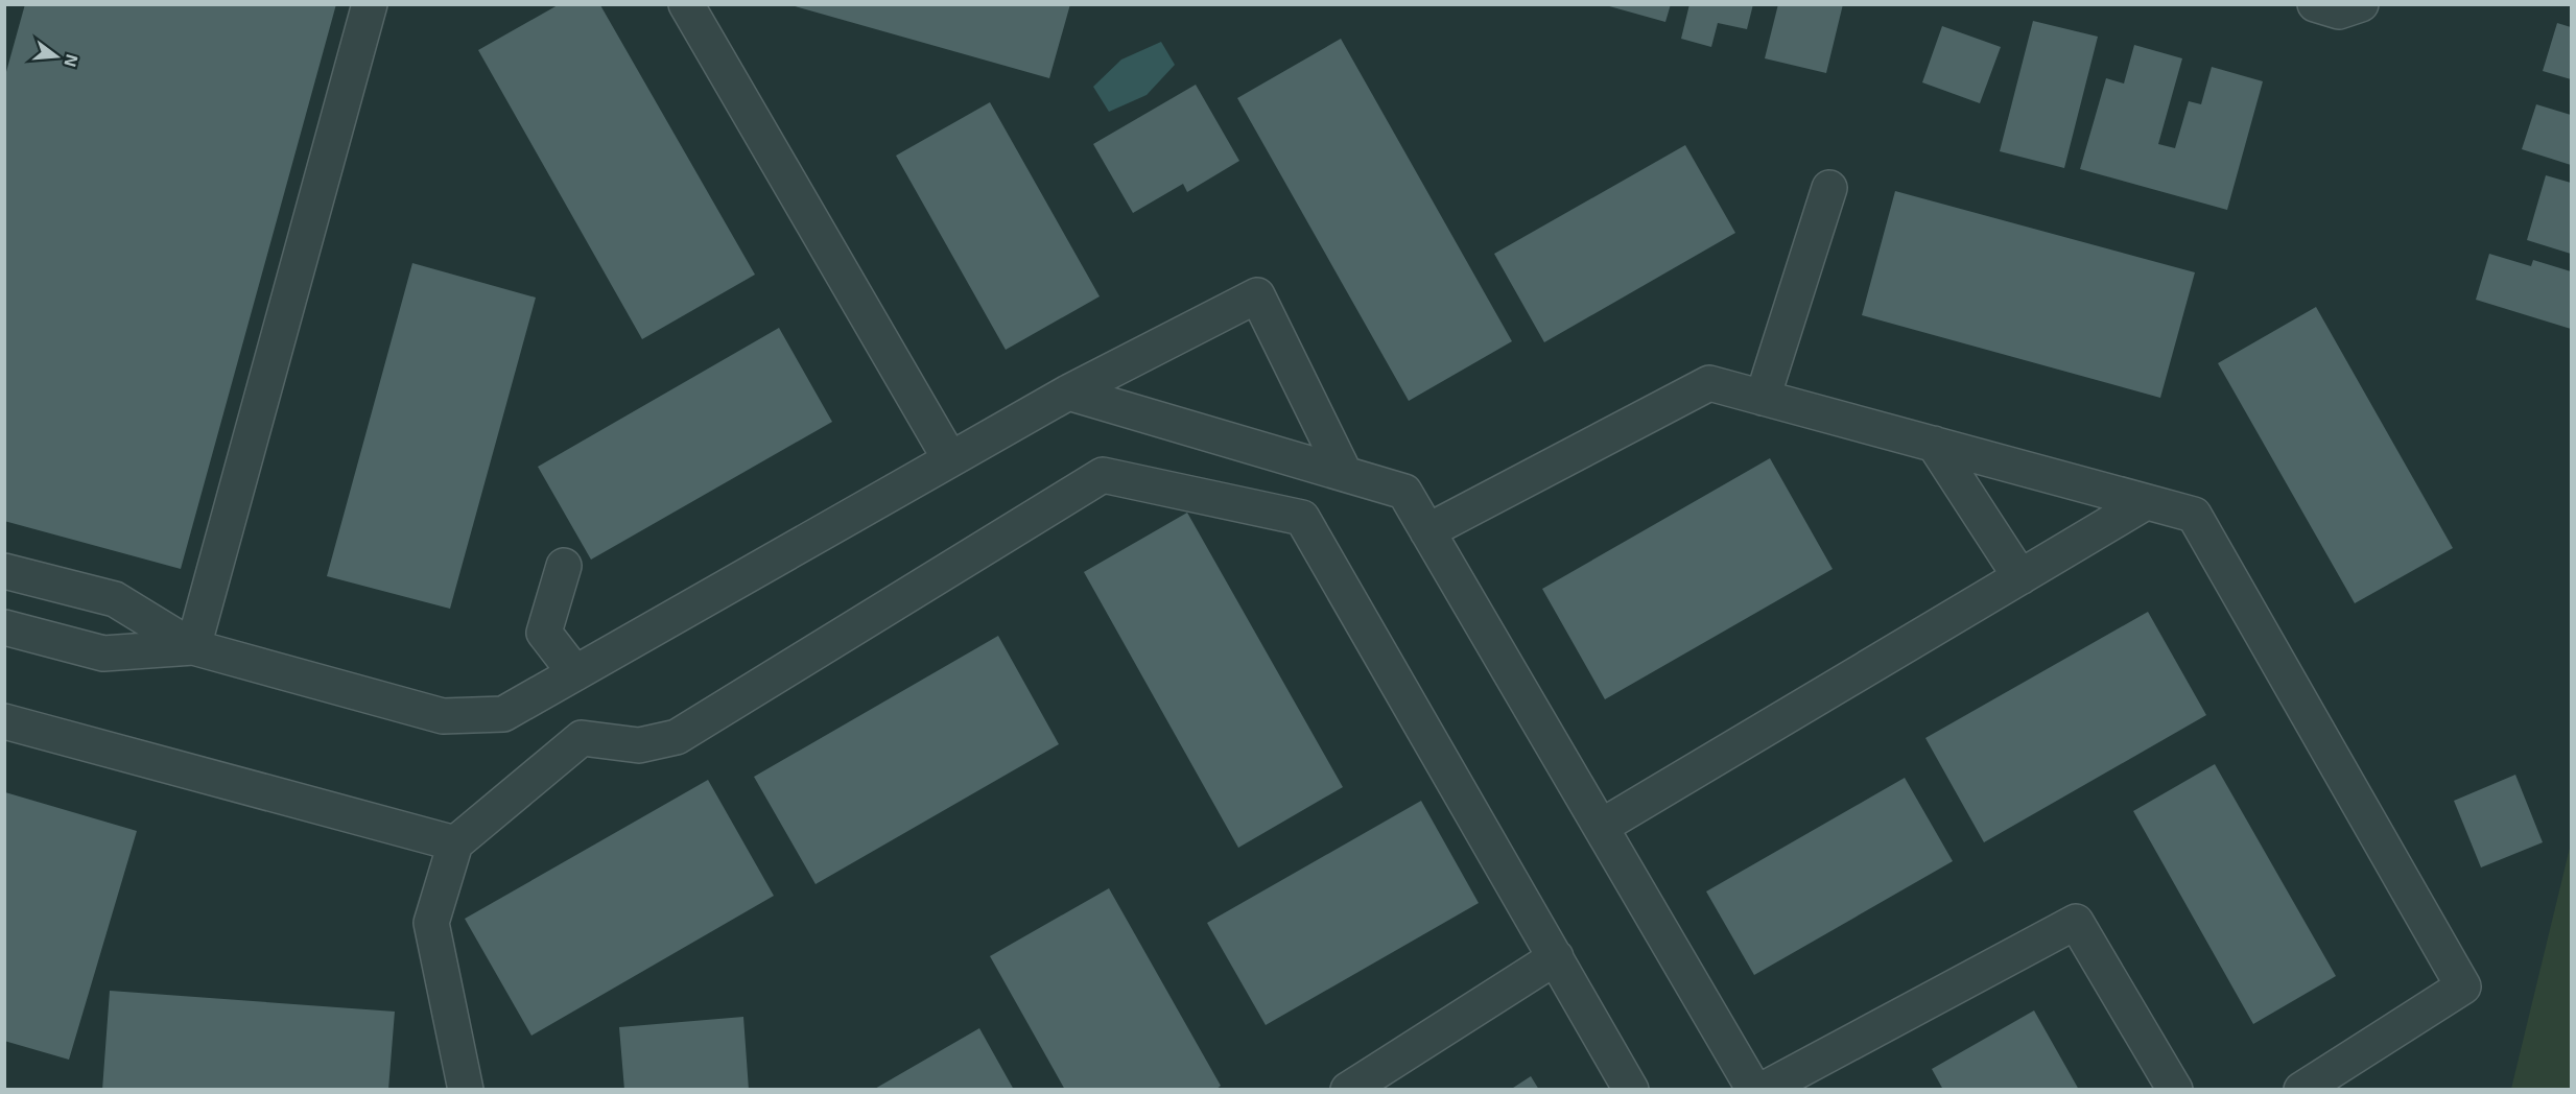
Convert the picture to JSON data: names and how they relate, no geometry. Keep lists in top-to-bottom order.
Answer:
{
  "north": "right"
}
